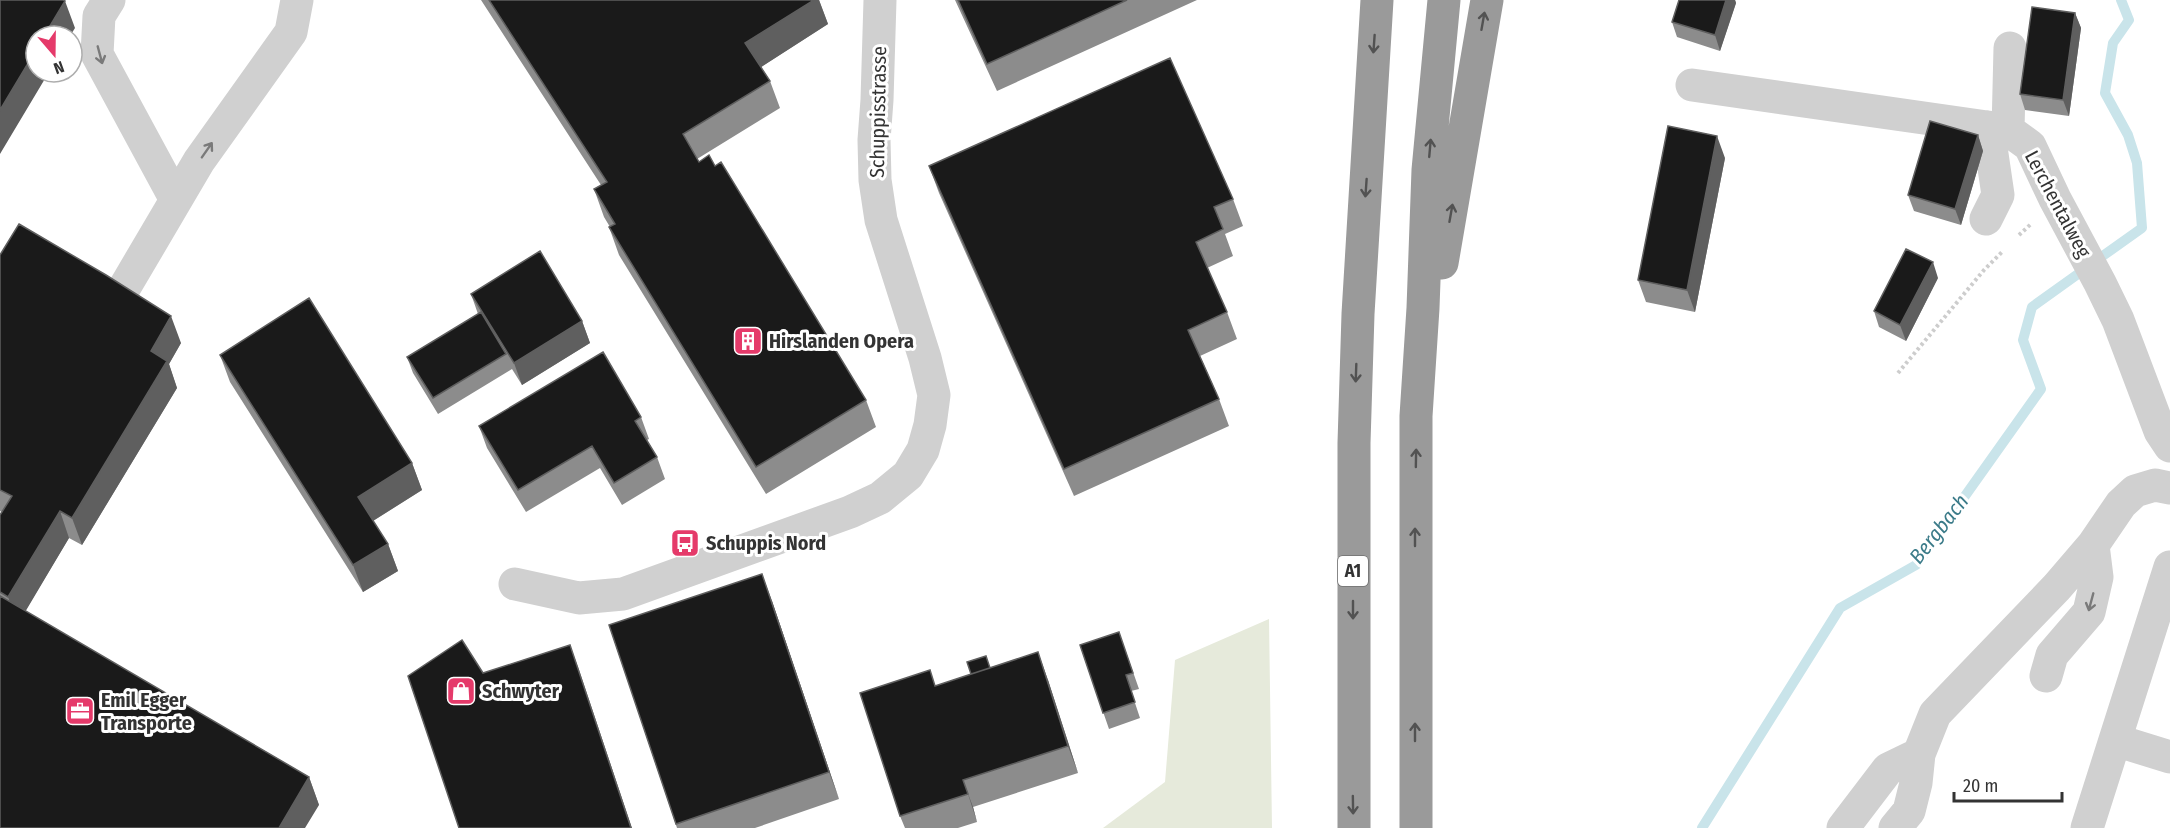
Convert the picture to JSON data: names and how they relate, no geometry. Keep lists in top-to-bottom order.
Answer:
{
  "streets": {
    "highway": ["A1"],
    "street": ["Schuppisstrasse", "Lerchentalweg"]
  },
  "water": ["Bergbach"],
  "places": {
    "building": ["Hirslanden Opera"],
    "bus stop": ["Schuppis Nord"],
    "shop": ["Schwyter"],
    "office": ["Emil Egger Transporte"]
  },
  "scale_bar": "20 m",
  "north": "bottom"
}
